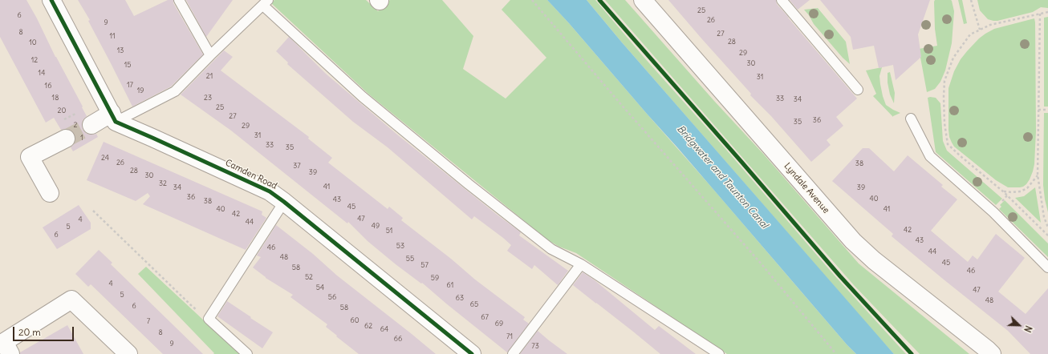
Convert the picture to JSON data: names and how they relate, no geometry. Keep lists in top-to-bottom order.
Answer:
{
  "streets": {
    "street": ["Camden Road", "Lyndale Avenue"]
  },
  "water": ["Bridgwater and Taunton Canal"],
  "house_numbers": [
    "25",
    "6",
    "26",
    "9",
    "8",
    "27",
    "11",
    "28",
    "10",
    "13",
    "29",
    "12",
    "30",
    "15",
    "14",
    "21",
    "31",
    "17",
    "16",
    "19",
    "18",
    "23",
    "33",
    "34",
    "25",
    "20",
    "27",
    "36",
    "35",
    "2",
    "29",
    "31",
    "1",
    "33",
    "35",
    "24",
    "26",
    "38",
    "37",
    "28",
    "39",
    "30",
    "32",
    "41",
    "34",
    "39",
    "36",
    "40",
    "43",
    "38",
    "45",
    "40",
    "41",
    "42",
    "47",
    "4",
    "44",
    "49",
    "5",
    "42",
    "51",
    "6",
    "43",
    "53",
    "46",
    "44",
    "48",
    "55",
    "45",
    "57",
    "58",
    "46",
    "52",
    "59",
    "4",
    "61",
    "54",
    "47",
    "5",
    "56",
    "63",
    "48",
    "65",
    "6",
    "58",
    "67",
    "60",
    "7",
    "69",
    "62",
    "64",
    "8",
    "71",
    "66",
    "9",
    "73"
  ],
  "scale_bar": "20 m",
  "north": "bottom right"
}
